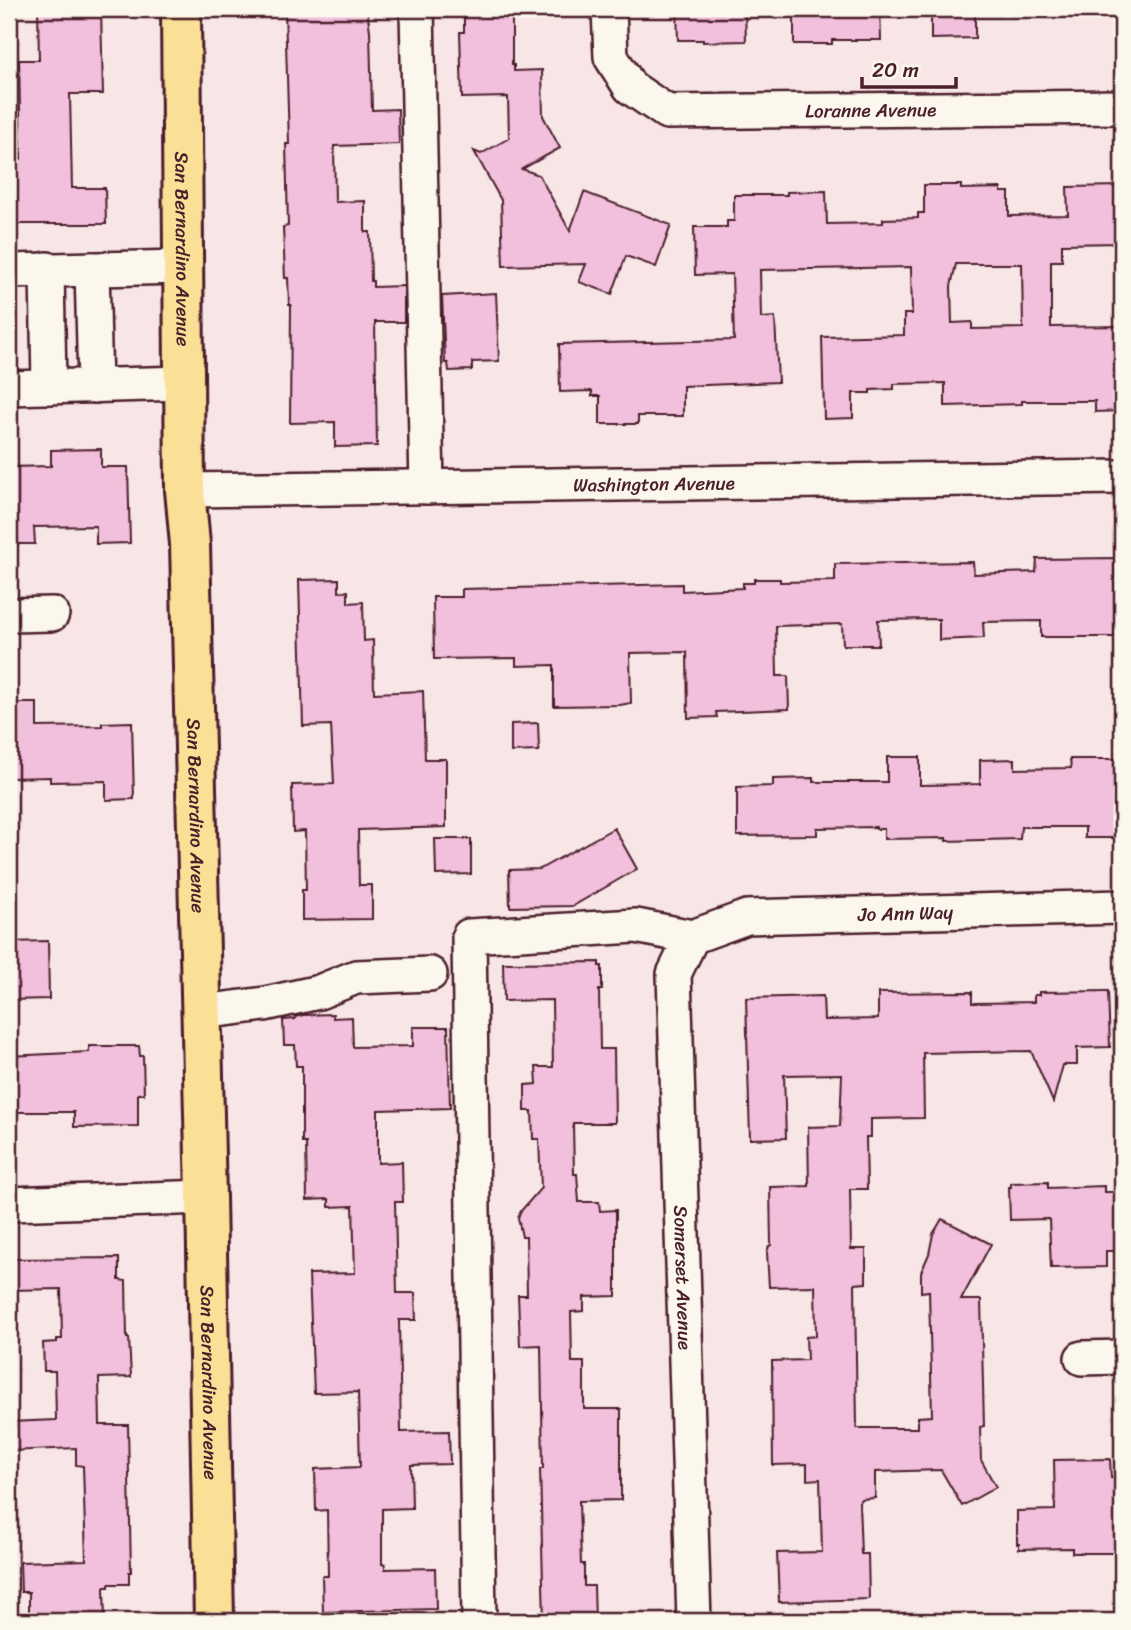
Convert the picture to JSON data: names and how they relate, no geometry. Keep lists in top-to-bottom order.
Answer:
{
  "streets": {
    "main road": ["San Bernardino Avenue"],
    "street": [
      "Loranne Avenue",
      "Washington Avenue",
      "Jo Ann Way",
      "Somerset Avenue"
    ]
  },
  "crossings": [
    ["San Bernardino Avenue", "Washington Avenue"],
    ["Jo Ann Way", "Somerset Avenue"]
  ],
  "scale_bar": "20 m"
}
